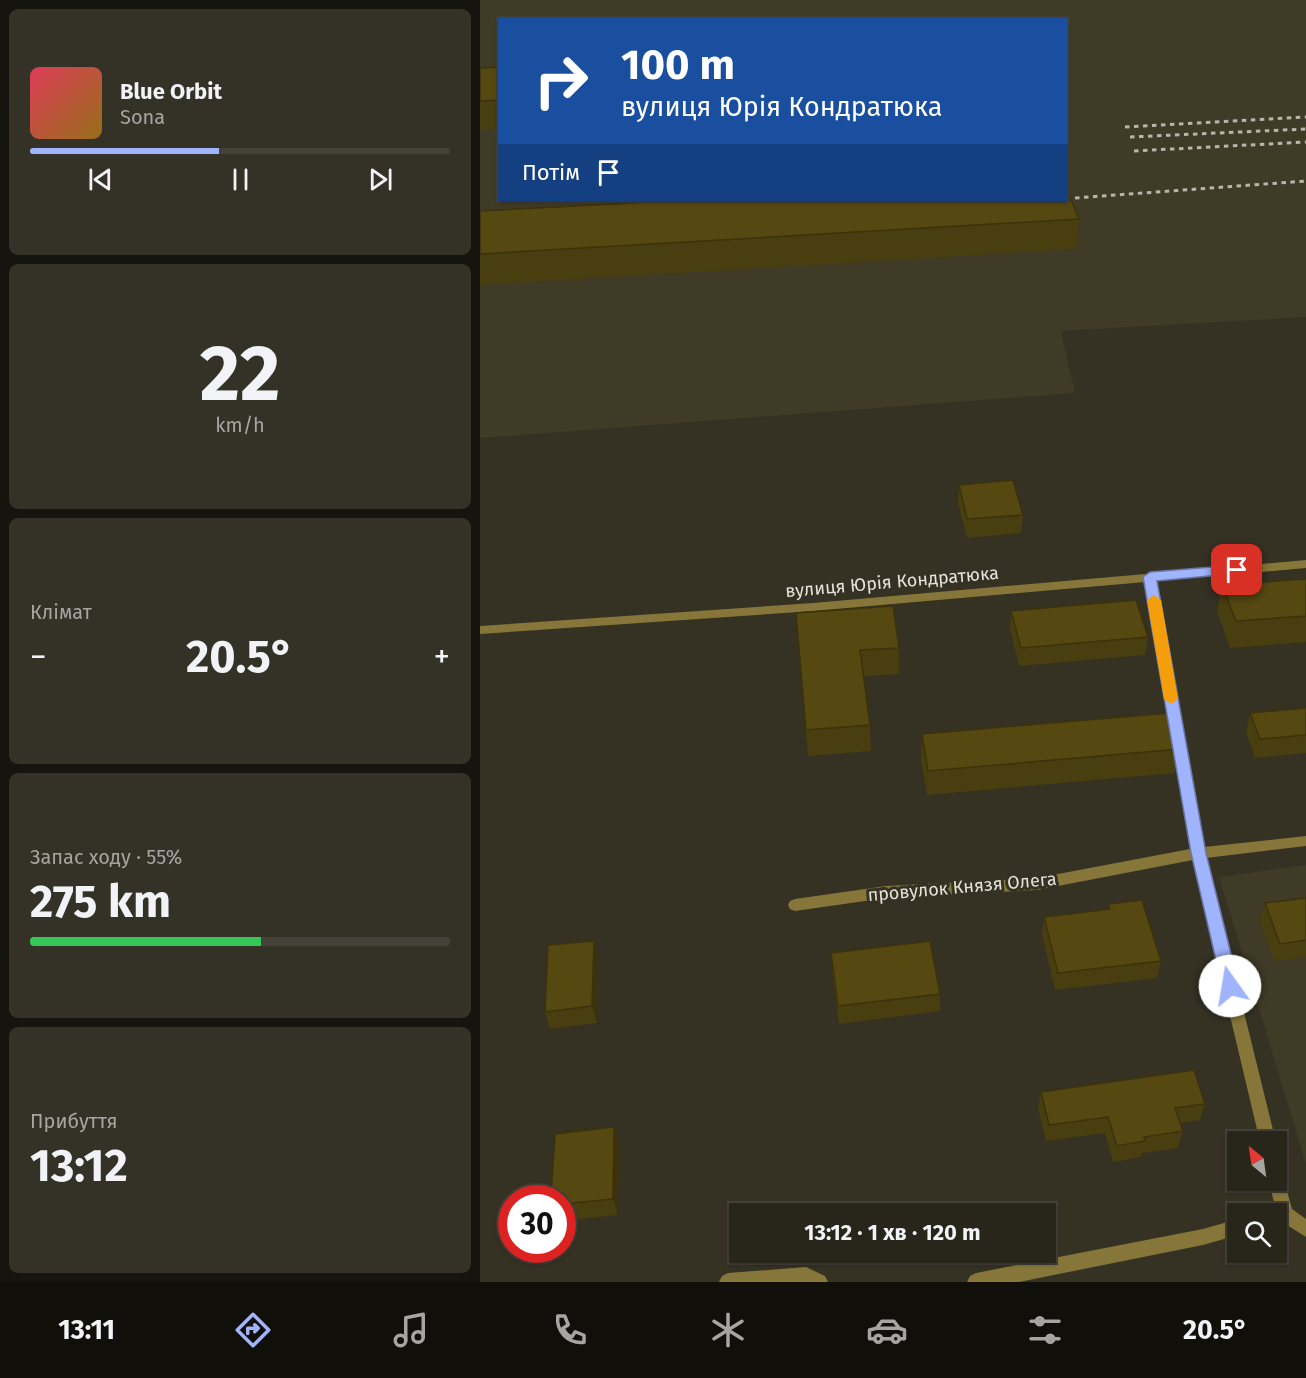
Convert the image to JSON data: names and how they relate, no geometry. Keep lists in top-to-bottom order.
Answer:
{
  "streets": {
    "street": ["вулиця Юрія Кондратюка", "провулок Князя Олега"]
  },
  "north": "top left",
  "page": {
    "turn": ["100 m", "вулиця Юрія Кондратюка"],
    "song": ["Blue Orbit", "Sona"],
    "then": "Потім",
    "tile": [
      ["22", "km/h"],
      "Клімат",
      ["Запас ходу · 55%", "275 km"],
      ["Прибуття", "13:12"]
    ],
    "heat": ["−", "20.5°", "+"],
    "limit": "30",
    "trip": "13:12 · 1 хв · 120 m",
    "tabs": ["13:11", "20.5°"]
  }
}
